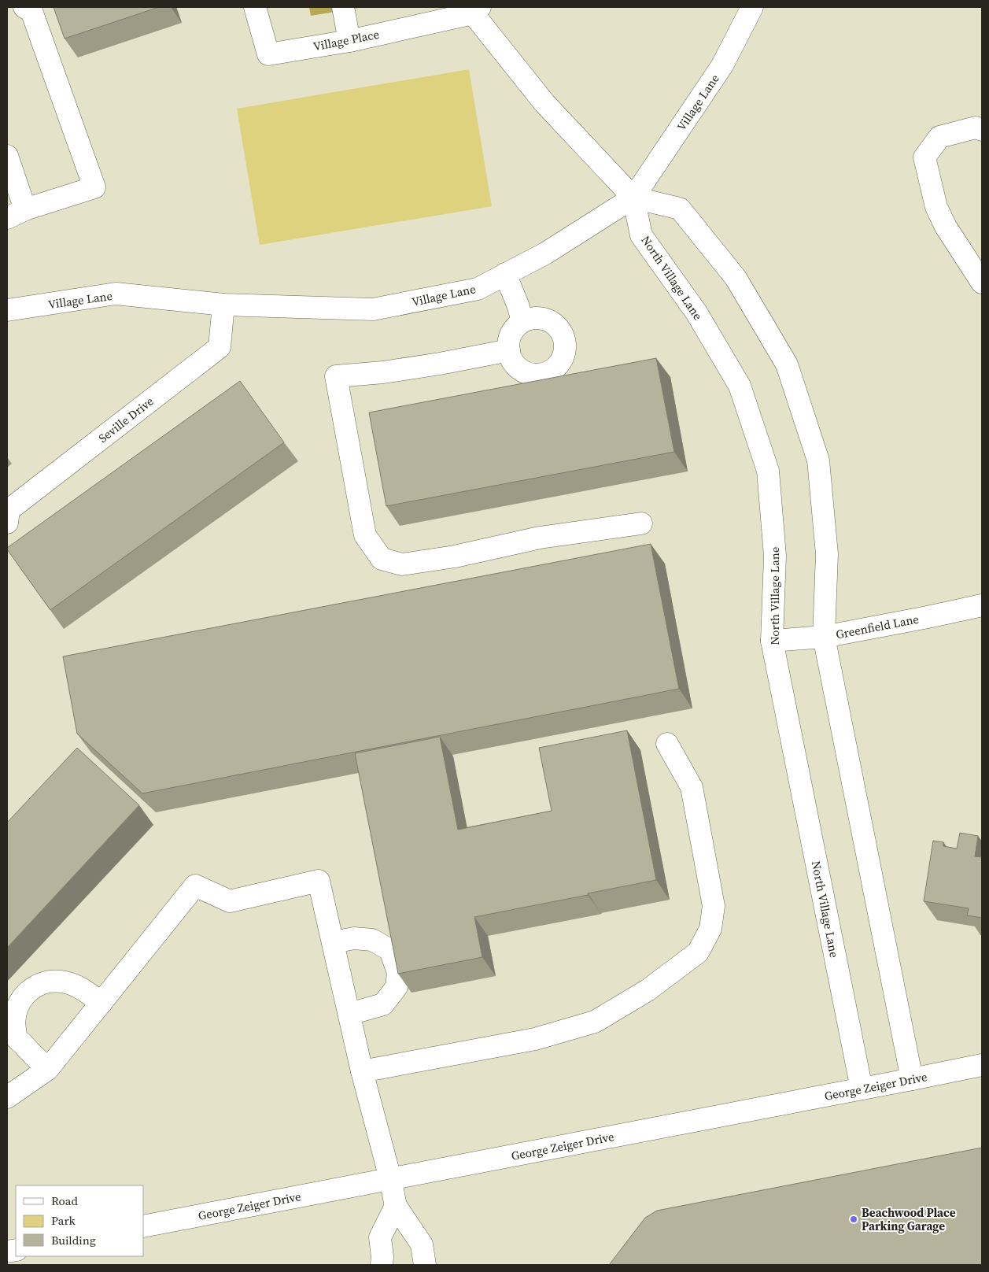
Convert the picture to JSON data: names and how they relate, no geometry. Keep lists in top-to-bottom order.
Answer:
{
  "streets": {
    "street": [
      "Village Place",
      "Village Lane",
      "North Village Lane",
      "Seville Drive",
      "Greenfield Lane",
      "George Zeiger Drive"
    ]
  },
  "crossings": [
    ["Village Place", "Village Lane"],
    ["Village Place", "North Village Lane"],
    ["Village Lane", "North Village Lane"],
    ["Village Lane", "Seville Drive"],
    ["North Village Lane", "Greenfield Lane"],
    ["North Village Lane", "George Zeiger Drive"]
  ],
  "places": ["Beachwood Place Parking Garage"],
  "legend": ["Road", "Park", "Building"]
}
